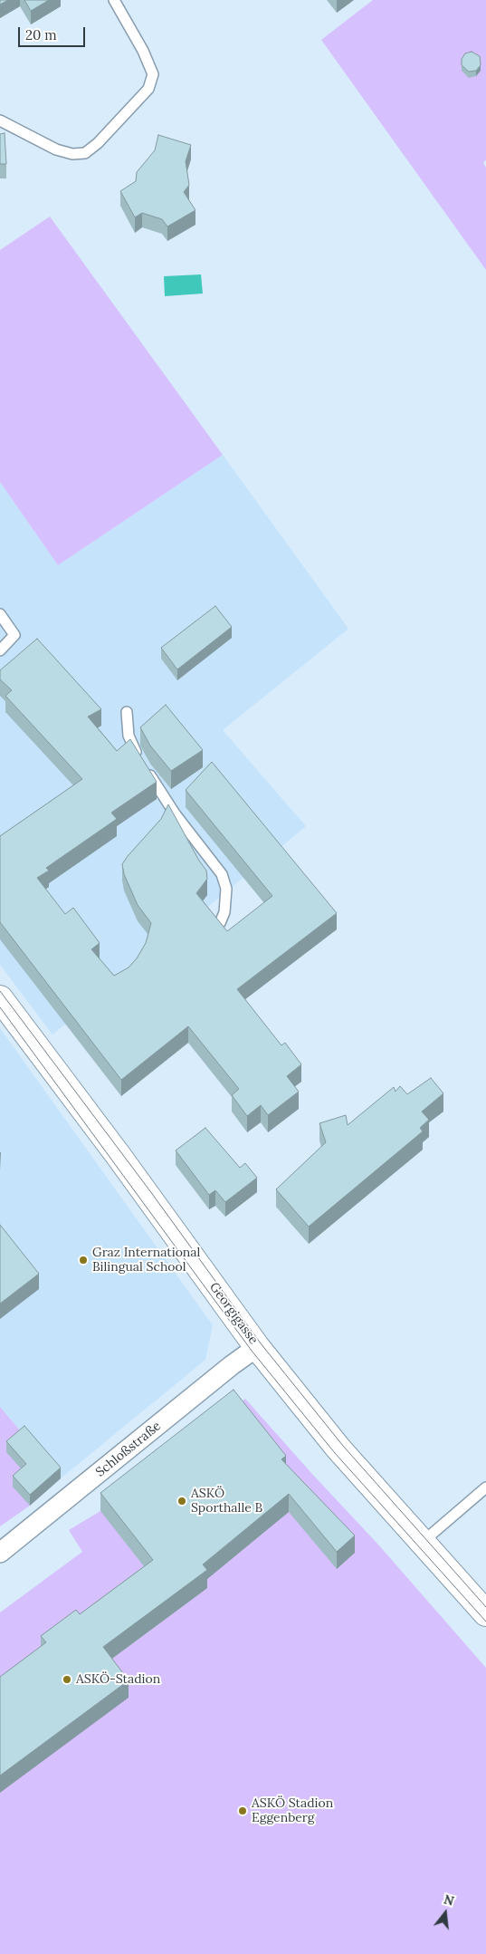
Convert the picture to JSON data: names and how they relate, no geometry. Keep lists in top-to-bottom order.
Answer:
{
  "streets": {
    "main road": ["Georgigasse"],
    "street": ["Schloßstraße"]
  },
  "crossings": [
    ["Georgigasse", "Schloßstraße"]
  ],
  "places": [
    "Graz International Bilingual School",
    "ASKÖ Sporthalle B",
    "ASKÖ-Stadion",
    "ASKÖ Stadion Eggenberg"
  ],
  "scale_bar": "20 m",
  "north": "top"
}
